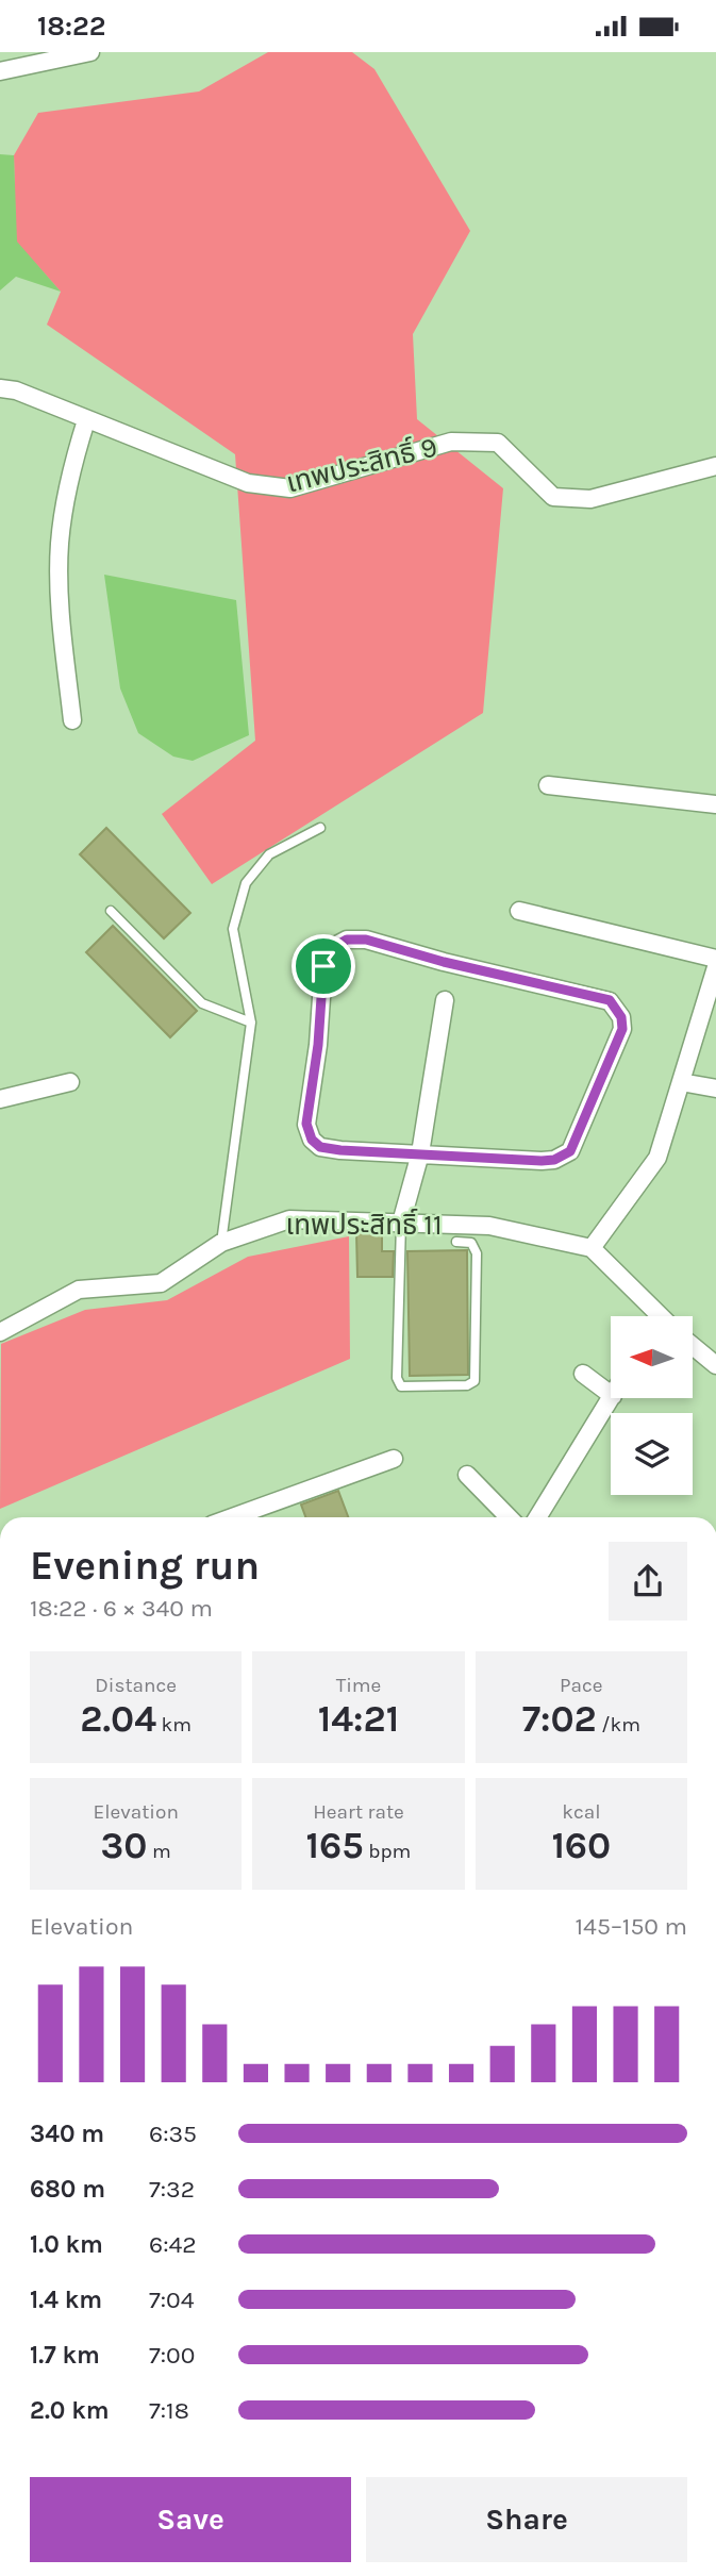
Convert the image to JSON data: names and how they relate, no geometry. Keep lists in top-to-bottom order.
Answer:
{
  "streets": {
    "street": ["เทพประสิทธิ์ 9", "เทพประสิทธิ์ 11"]
  },
  "north": "left",
  "page": {
    "status": "18:22",
    "heading": ["Evening run", "18:22 · 6 × 340 m"],
    "stats": [
      ["Distance", "2.04 km"],
      ["Time", "14:21"],
      ["Pace", "7:02 /km"],
      ["Elevation", "30 m"],
      ["Heart rate", "165 bpm"],
      ["kcal", "160"]
    ],
    "chart": ["Elevation", "145–150 m"],
    "list": [
      {
        "name": "340 m",
        "note": "6:35"
      },
      {
        "name": "680 m",
        "note": "7:32"
      },
      {
        "name": "1.0 km",
        "note": "6:42"
      },
      {
        "name": "1.4 km",
        "note": "7:04"
      },
      {
        "name": "1.7 km",
        "note": "7:00"
      },
      {
        "name": "2.0 km",
        "note": "7:18"
      }
    ],
    "buttons": ["Save", "Share"]
  }
}
